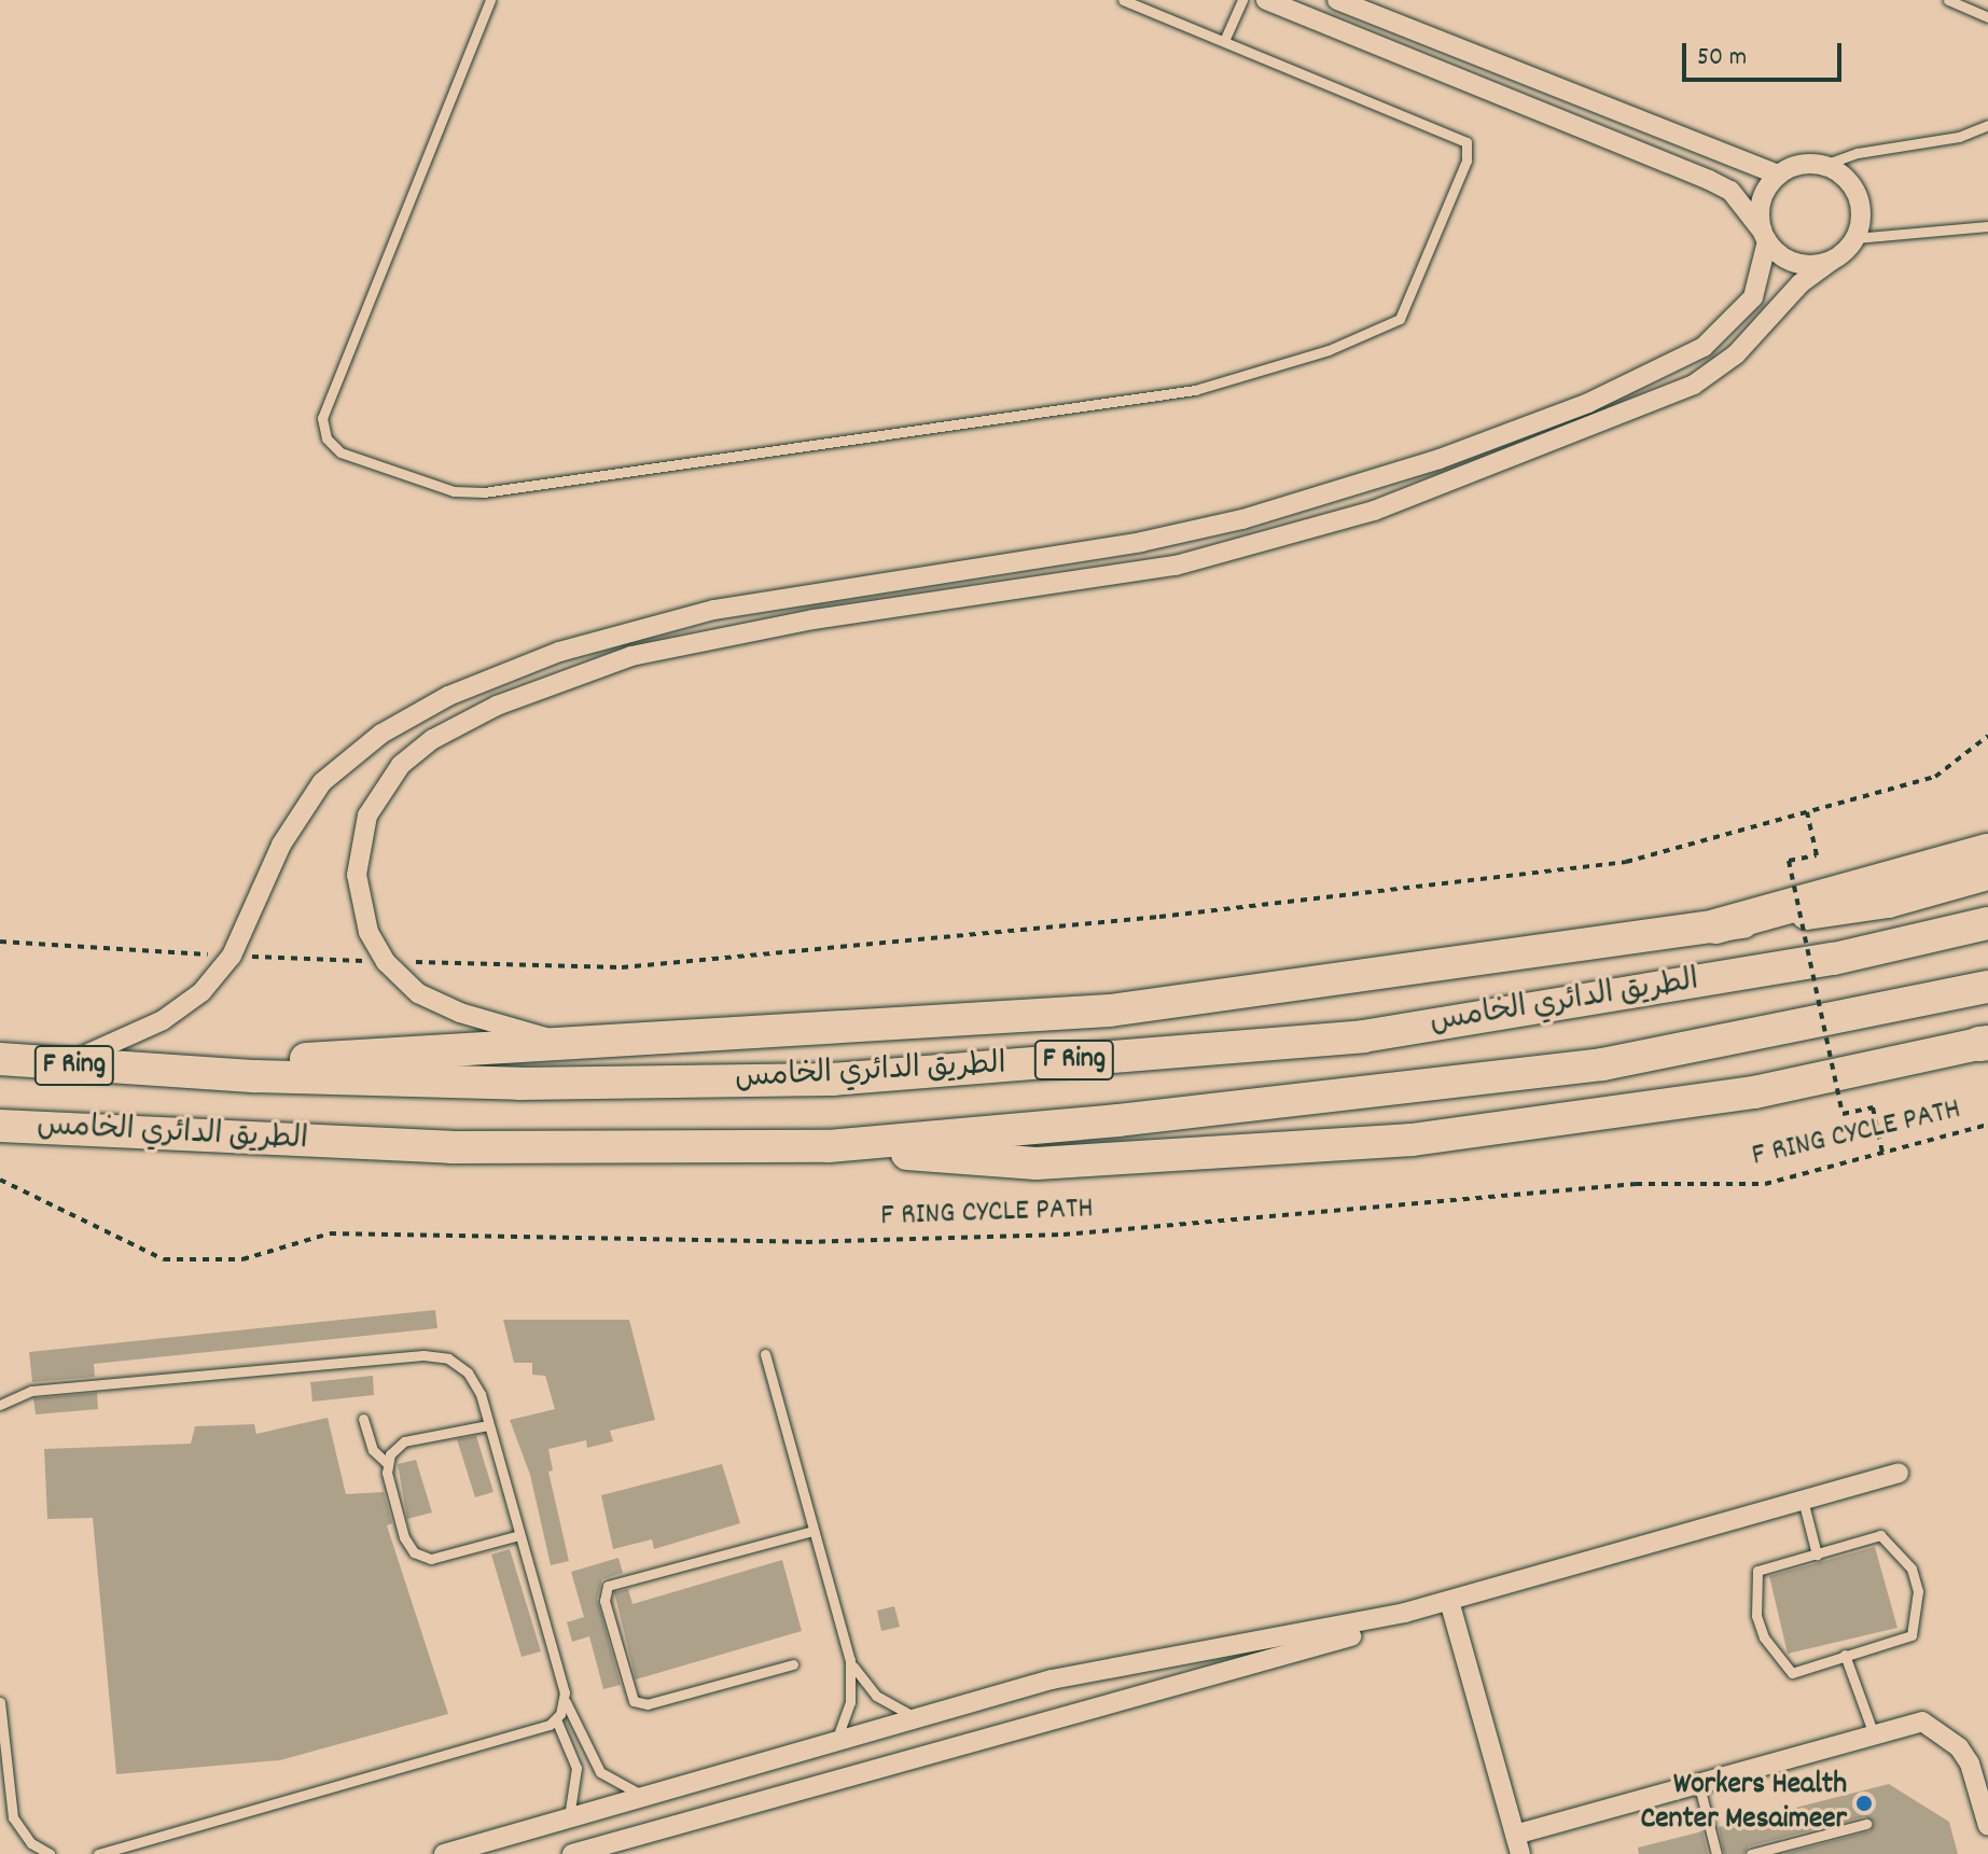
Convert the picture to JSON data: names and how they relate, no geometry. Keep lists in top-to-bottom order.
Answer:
{
  "streets": {
    "highway": ["الطريق الدائري الخامس", "F Ring"],
    "path": ["F RING CYCLE PATH"]
  },
  "places": ["Workers Health Center Mesaimeer"],
  "scale_bar": "50 m"
}
